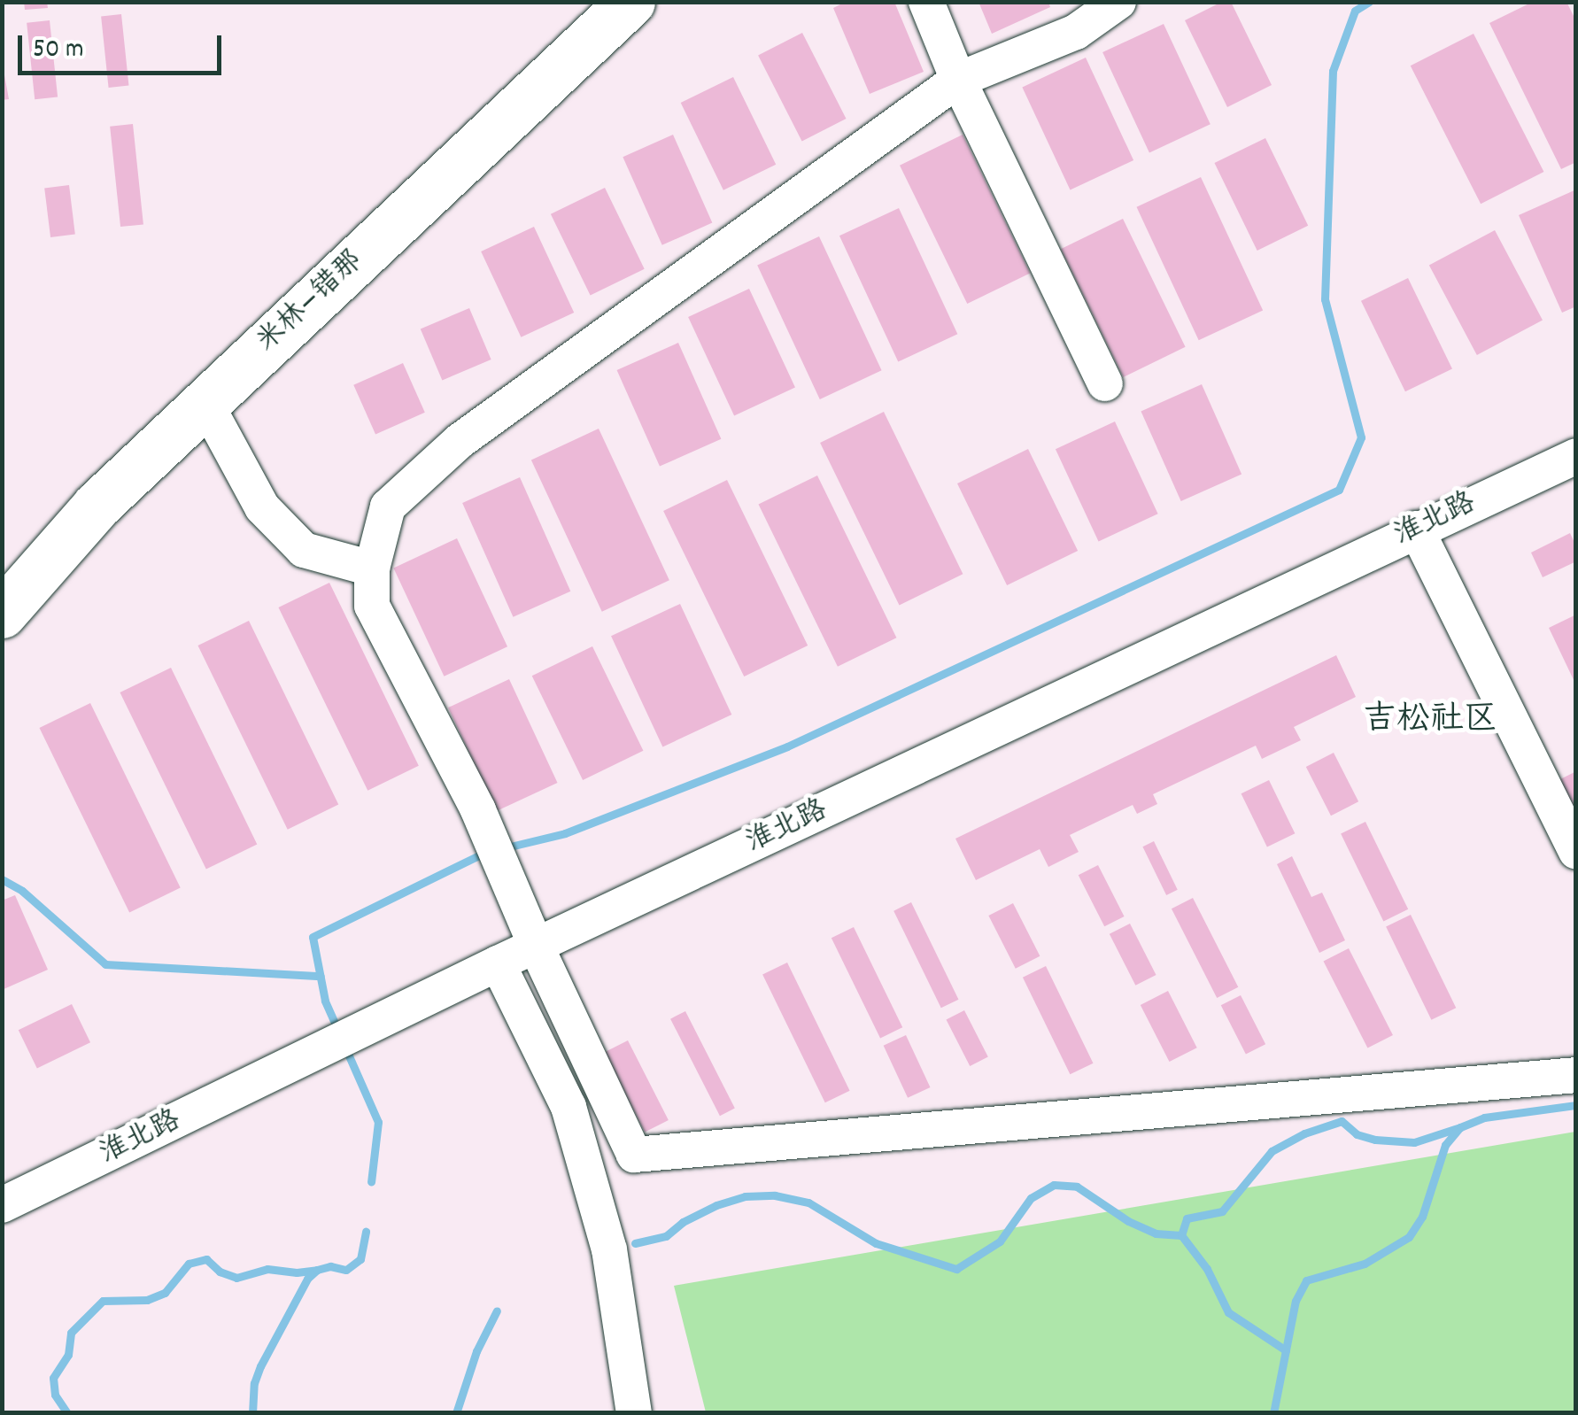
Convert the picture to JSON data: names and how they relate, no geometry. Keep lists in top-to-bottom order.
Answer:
{
  "streets": {
    "highway": ["米林—错那"],
    "street": ["淮北路"]
  },
  "districts": ["吉松社区"],
  "scale_bar": "50 m"
}
